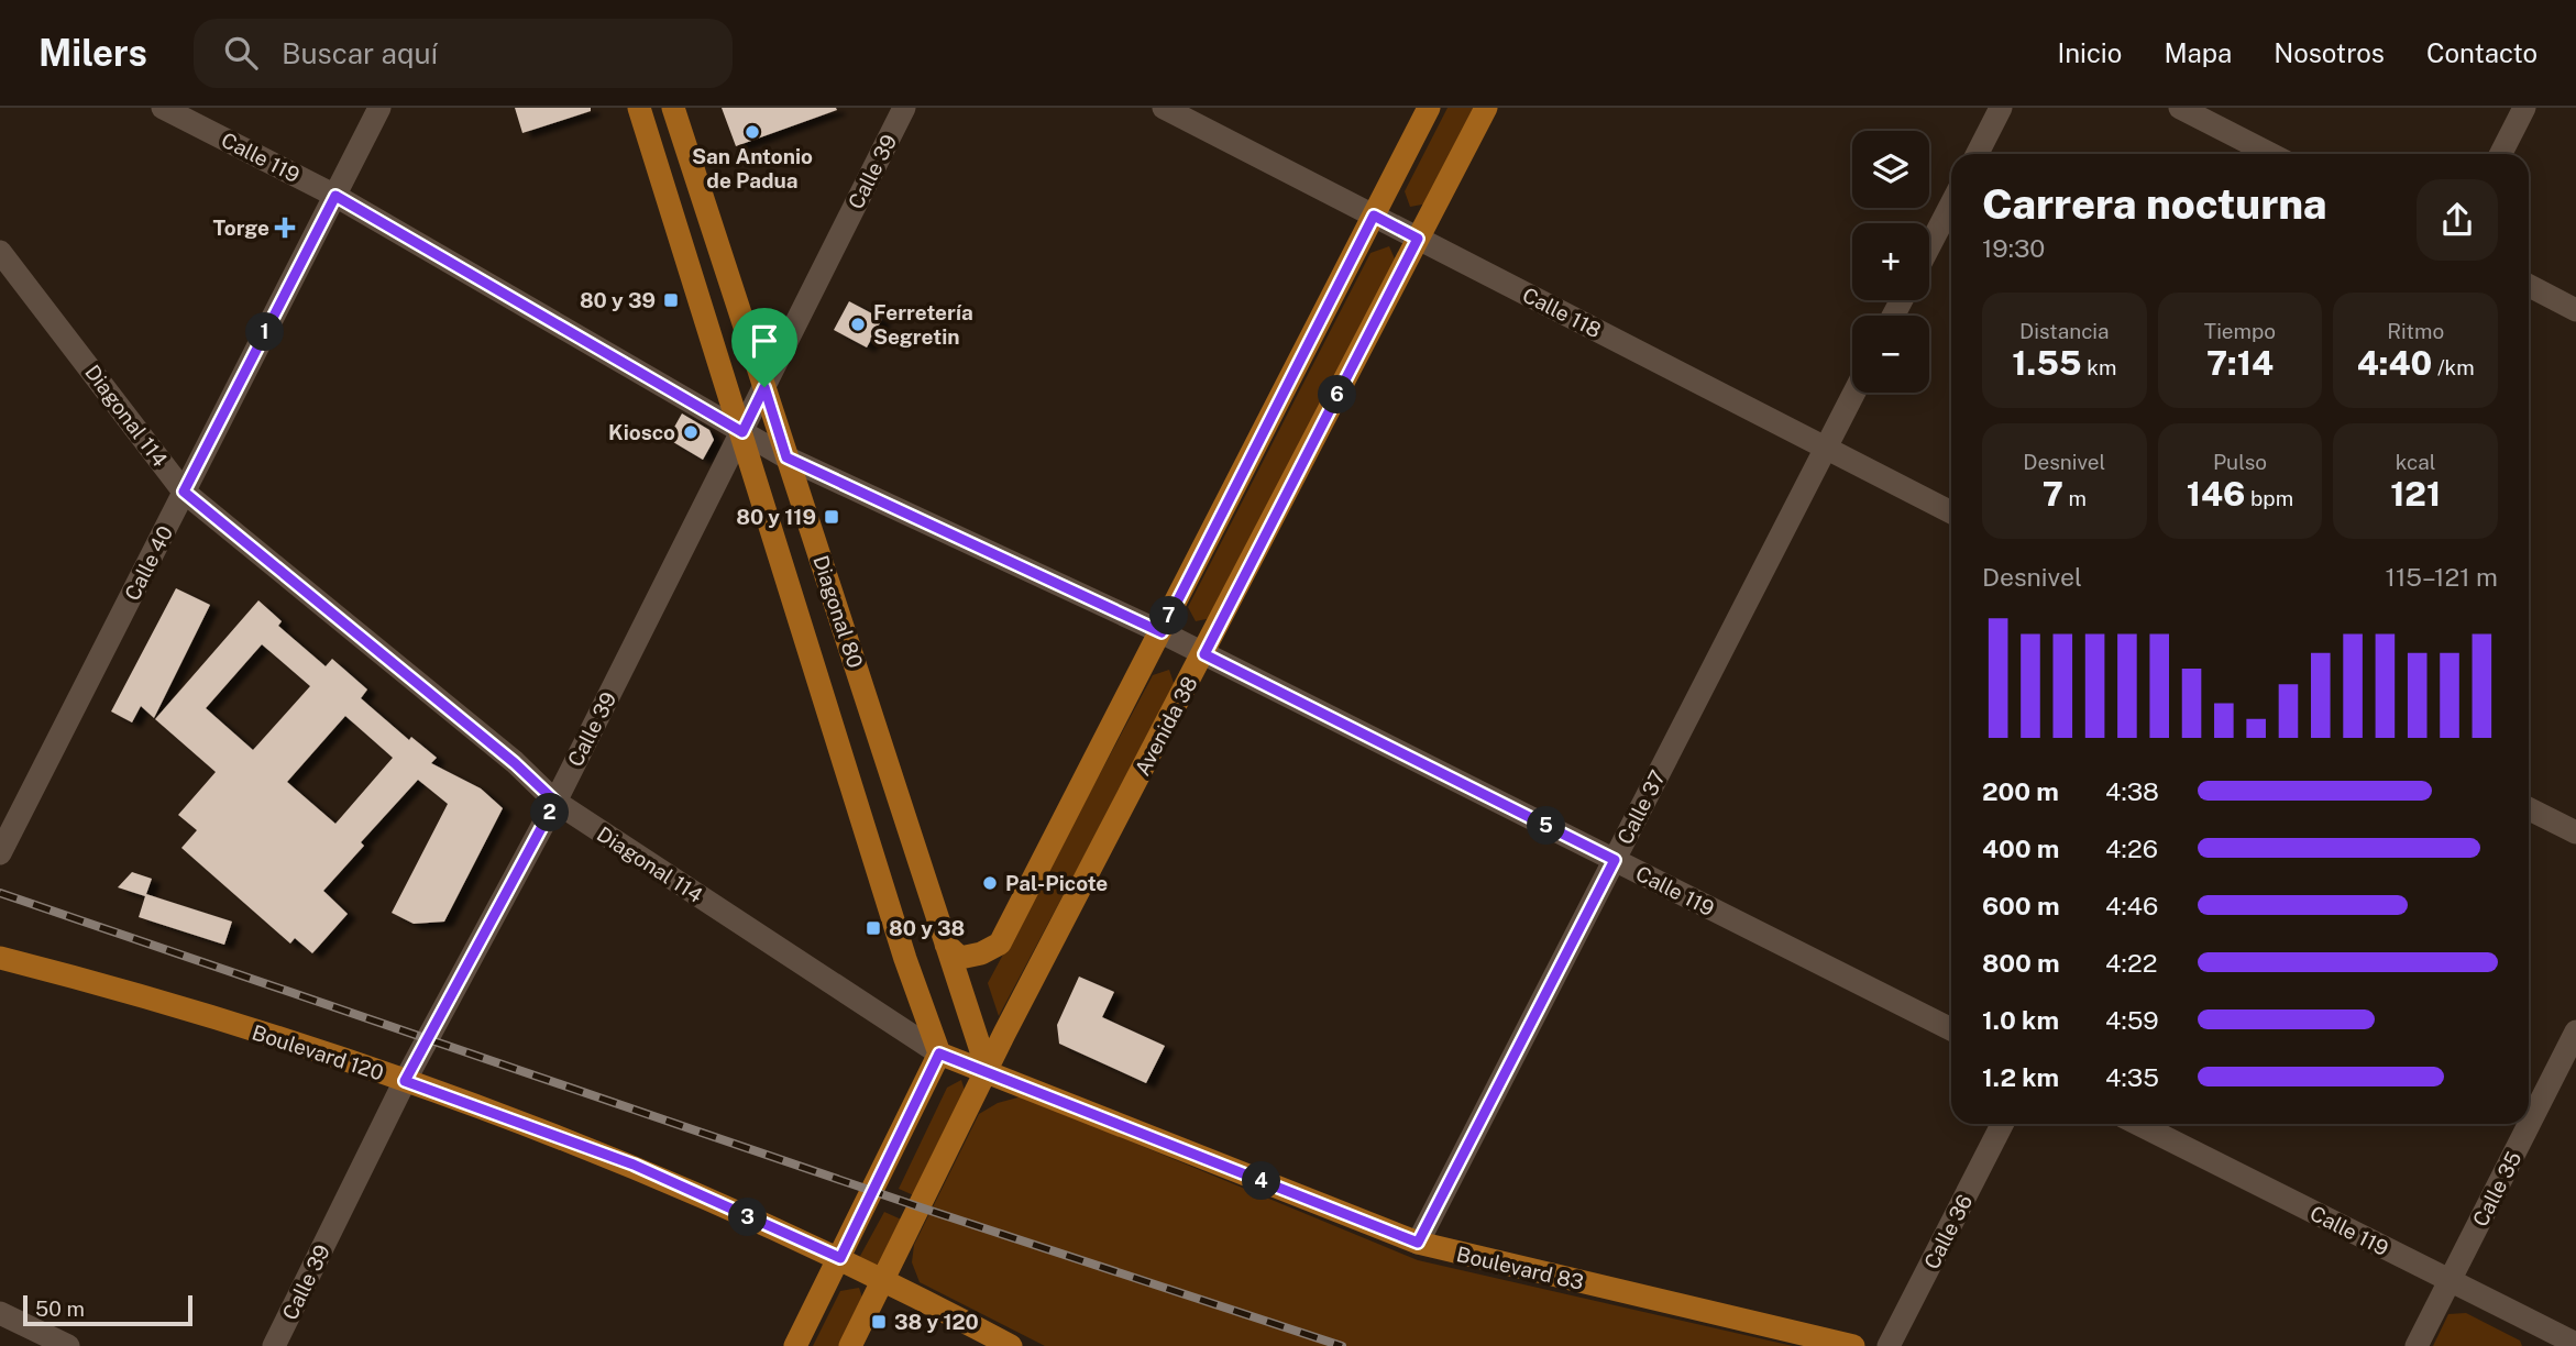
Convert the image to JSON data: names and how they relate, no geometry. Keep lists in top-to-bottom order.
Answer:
{
  "streets": {
    "main road": [
      "Diagonal 80",
      "Avenida 38",
      "Boulevard 120",
      "Boulevard 83"
    ],
    "street": [
      "Calle 119",
      "Calle 39",
      "Calle 118",
      "Diagonal 114",
      "Calle 40",
      "Calle 37",
      "Calle 35",
      "Calle 36"
    ]
  },
  "crossings": [
    ["Calle 119", "Calle 39"],
    ["Calle 119", "Calle 40"],
    ["Calle 119", "Diagonal 80"],
    ["Calle 119", "Avenida 38"],
    ["Calle 119", "Calle 37"],
    ["Calle 119", "Calle 35"],
    ["Calle 39", "Diagonal 114"],
    ["Calle 39", "Diagonal 80"],
    ["Calle 39", "Boulevard 120"],
    ["Calle 118", "Avenida 38"],
    ["Calle 118", "Calle 37"],
    ["Diagonal 114", "Calle 40"],
    ["Diagonal 114", "Diagonal 80"],
    ["Diagonal 114", "Boulevard 83"],
    ["Diagonal 80", "Avenida 38"],
    ["Diagonal 80", "Boulevard 83"],
    ["Avenida 38", "Boulevard 120"],
    ["Avenida 38", "Boulevard 83"],
    ["Calle 37", "Boulevard 83"]
  ],
  "places": {
    "other": [
      "San Antonio de Padua",
      "Ferretería Segretin",
      "Kiosco",
      "Pal-Picote"
    ],
    "health": ["Torge"],
    "transit": [
      "80 y 39",
      "80 y 119",
      "80 y 38",
      "38 y 120"
    ]
  },
  "scale_bar": "50 m",
  "page": {
    "header": "Milers",
    "search": "Buscar aquí",
    "nav": [
      "Inicio",
      "Mapa",
      "Nosotros",
      "Contacto"
    ],
    "map_buttons": ["+", "−"],
    "heading": ["Carrera nocturna", "19:30"],
    "stats": [
      ["Distancia", "1.55 km"],
      ["Tiempo", "7:14"],
      ["Ritmo", "4:40 /km"],
      ["Desnivel", "7 m"],
      ["Pulso", "146 bpm"],
      ["kcal", "121"]
    ],
    "pins": [
      "1",
      "6",
      "7",
      "2",
      "5",
      "4",
      "3"
    ],
    "chart": ["Desnivel", "115–121 m"],
    "list": [
      {
        "name": "200 m",
        "note": "4:38"
      },
      {
        "name": "400 m",
        "note": "4:26"
      },
      {
        "name": "600 m",
        "note": "4:46"
      },
      {
        "name": "800 m",
        "note": "4:22"
      },
      {
        "name": "1.0 km",
        "note": "4:59"
      },
      {
        "name": "1.2 km",
        "note": "4:35"
      }
    ],
    "scale": "50 m"
  }
}
